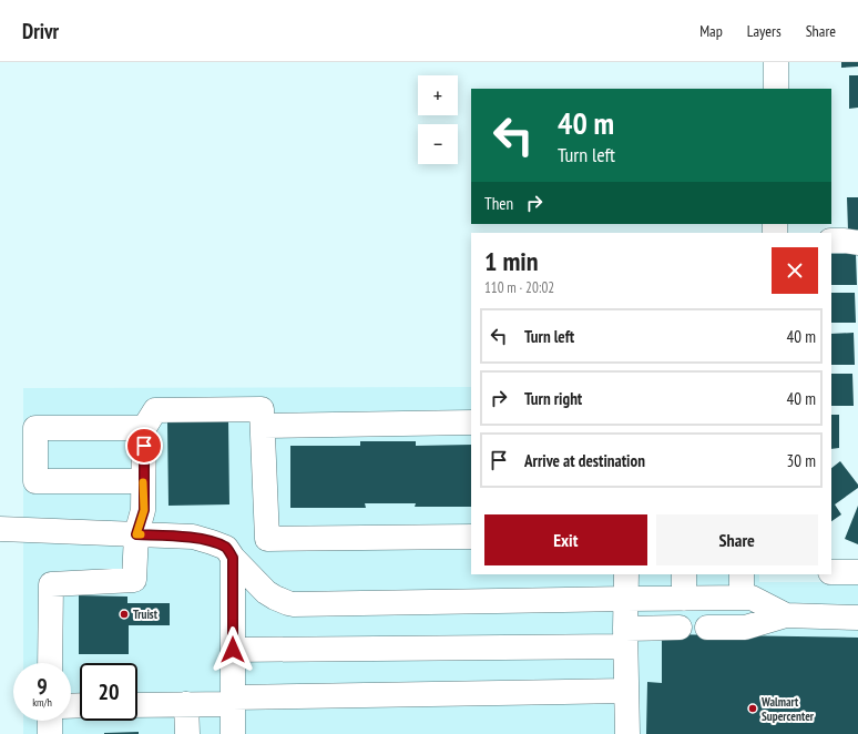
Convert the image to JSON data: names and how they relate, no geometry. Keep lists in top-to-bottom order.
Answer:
{
  "places": ["Truist", "Walmart Supercenter"],
  "page": {
    "header": "Drivr",
    "nav": ["Map", "Layers", "Share"],
    "map_buttons": ["+", "−"],
    "turn": ["40 m", "Turn left"],
    "then": "Then",
    "heading": ["1 min", "110 m · 20:02"],
    "list": [
      {
        "name": "Turn left",
        "value": "40 m"
      },
      {
        "name": "Turn right",
        "value": "40 m"
      },
      {
        "name": "Arrive at destination",
        "value": "30 m"
      }
    ],
    "buttons": ["Exit", "Share"],
    "speed": "9 km/h",
    "limit": "20"
  }
}
